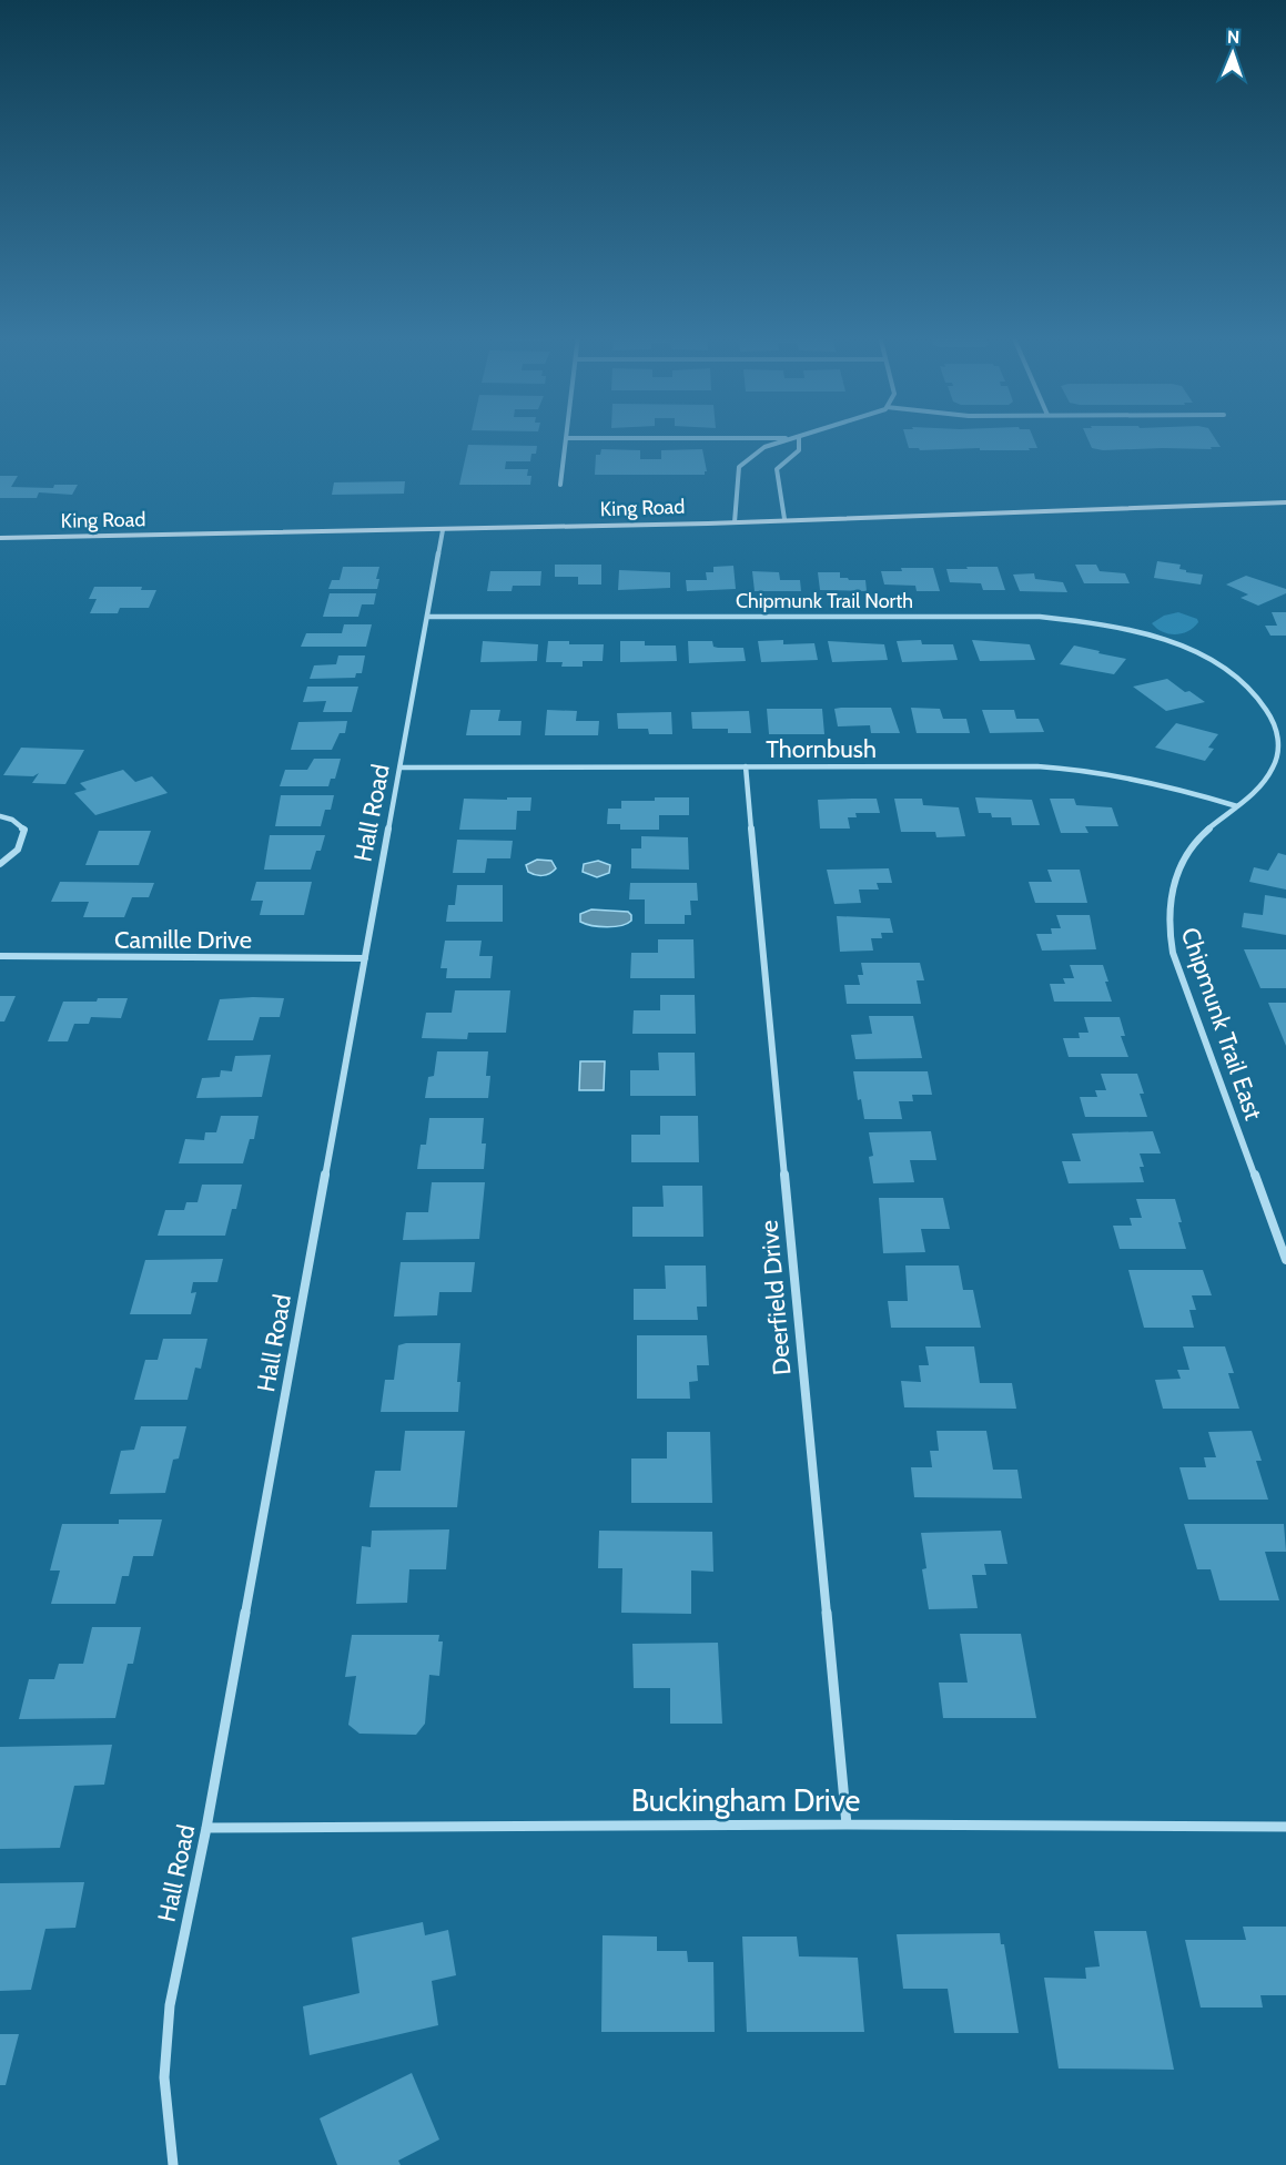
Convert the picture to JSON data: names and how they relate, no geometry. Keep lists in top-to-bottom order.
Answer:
{
  "streets": {
    "main road": ["King Road"],
    "street": [
      "Chipmunk Trail North",
      "Thornbush",
      "Hall Road",
      "Camille Drive",
      "Chipmunk Trail East",
      "Deerfield Drive",
      "Buckingham Drive"
    ]
  },
  "crossings": [
    ["King Road", "Hall Road"],
    ["Chipmunk Trail North", "Hall Road"],
    ["Chipmunk Trail North", "Chipmunk Trail East"],
    ["Thornbush", "Hall Road"],
    ["Thornbush", "Chipmunk Trail East"],
    ["Thornbush", "Deerfield Drive"],
    ["Hall Road", "Camille Drive"],
    ["Hall Road", "Buckingham Drive"],
    ["Deerfield Drive", "Buckingham Drive"]
  ],
  "north": "top"
}
